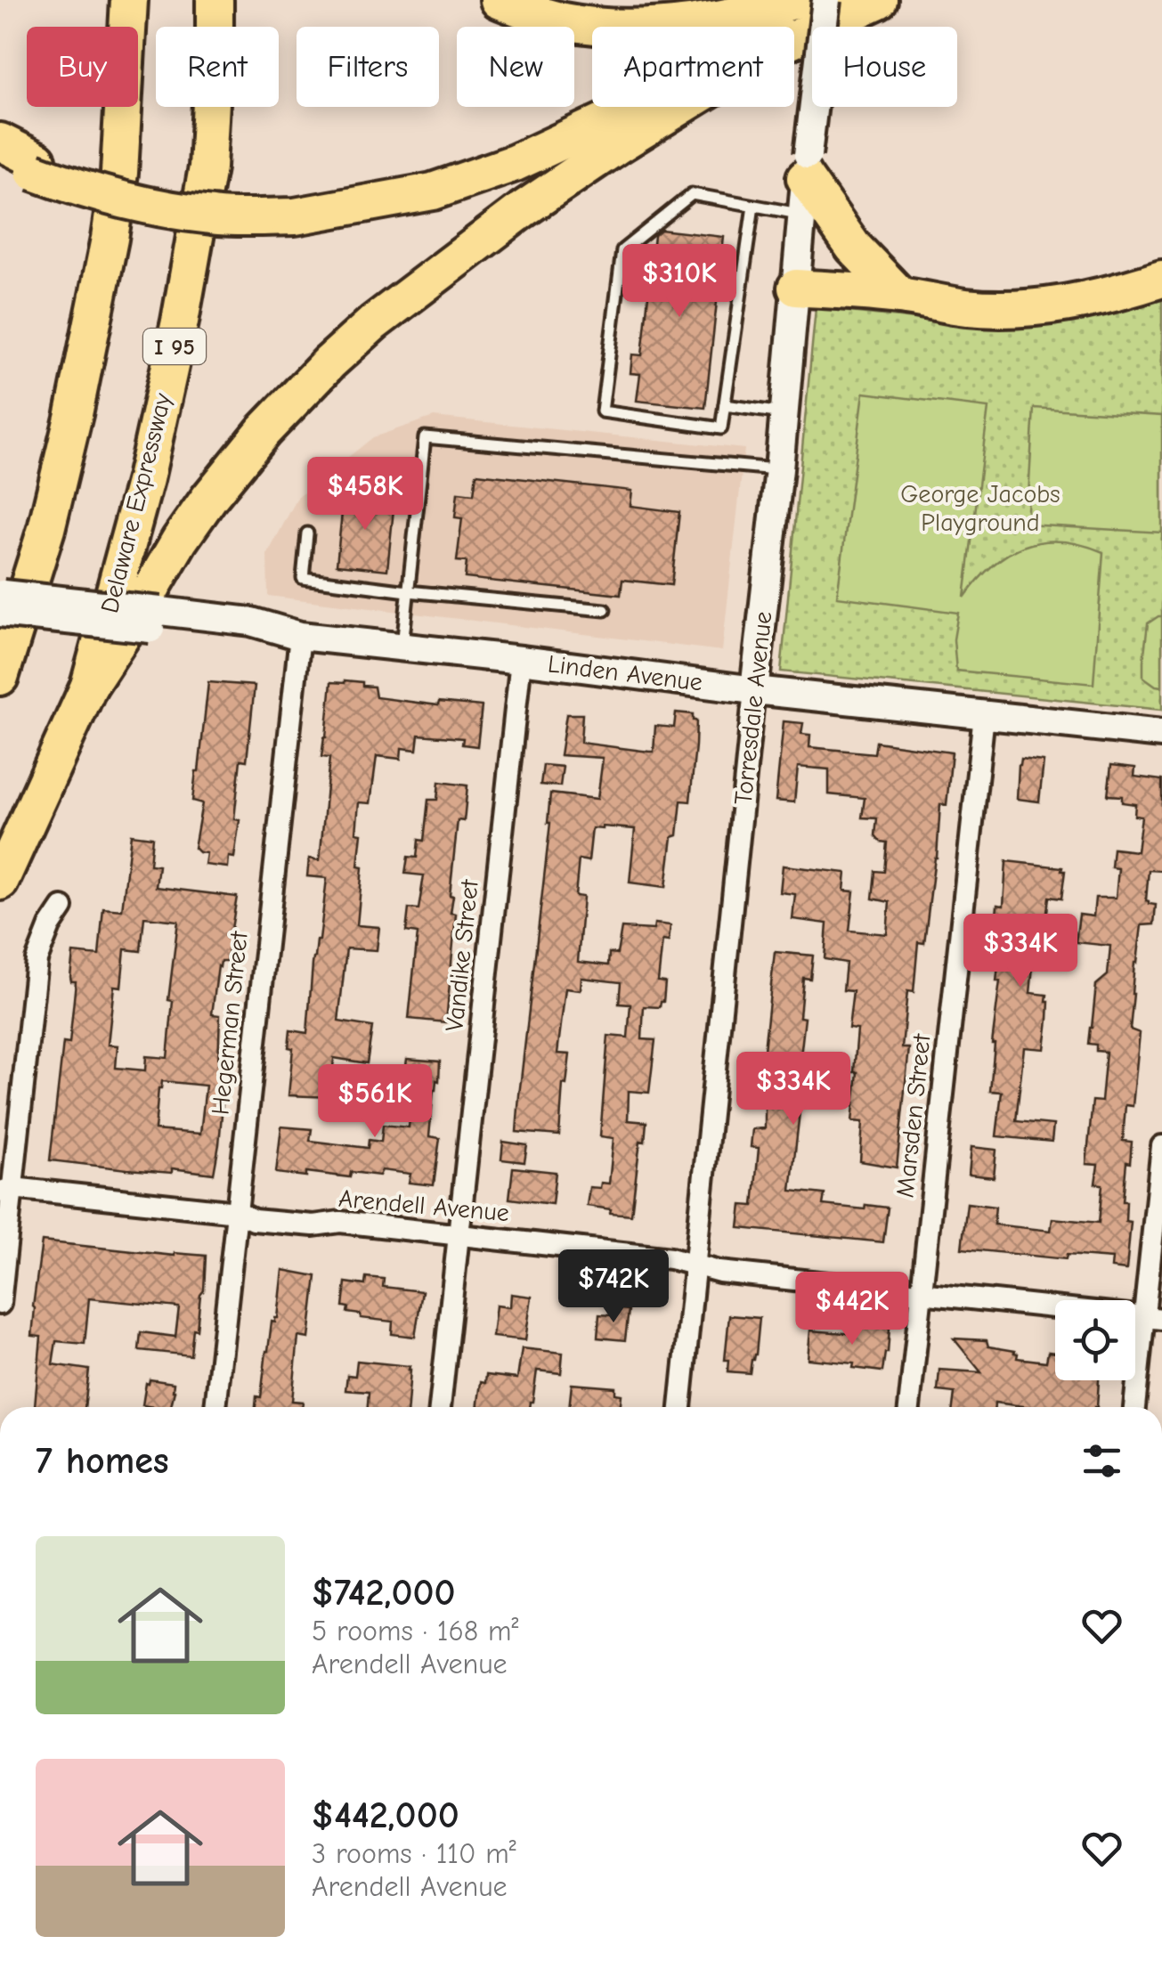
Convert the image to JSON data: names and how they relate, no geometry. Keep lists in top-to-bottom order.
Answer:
{
  "streets": {
    "highway": ["I 95", "Delaware Expressway"],
    "street": [
      "Linden Avenue",
      "Torresdale Avenue",
      "Vandike Street",
      "Hegerman Street",
      "Marsden Street",
      "Arendell Avenue"
    ]
  },
  "crossings": [
    ["Linden Avenue", "Torresdale Avenue"],
    ["Linden Avenue", "Vandike Street"],
    ["Linden Avenue", "Hegerman Street"],
    ["Linden Avenue", "Marsden Street"],
    ["Torresdale Avenue", "Arendell Avenue"],
    ["Vandike Street", "Arendell Avenue"],
    ["Hegerman Street", "Arendell Avenue"],
    ["Marsden Street", "Arendell Avenue"]
  ],
  "parks": ["George Jacobs Playground"],
  "page": {
    "chip": [
      "Buy",
      "Rent",
      "Filters",
      "New",
      "Apartment",
      "House"
    ],
    "price": [
      "$310K",
      "$458K",
      "$334K",
      "$334K",
      "$561K",
      "$742K",
      "$442K"
    ],
    "heading": "7 homes",
    "list": [
      {
        "name": "$742,000",
        "note": "5 rooms · 168 m² · Arendell Avenue"
      },
      {
        "name": "$442,000",
        "note": "3 rooms · 110 m² · Arendell Avenue"
      }
    ]
  }
}
